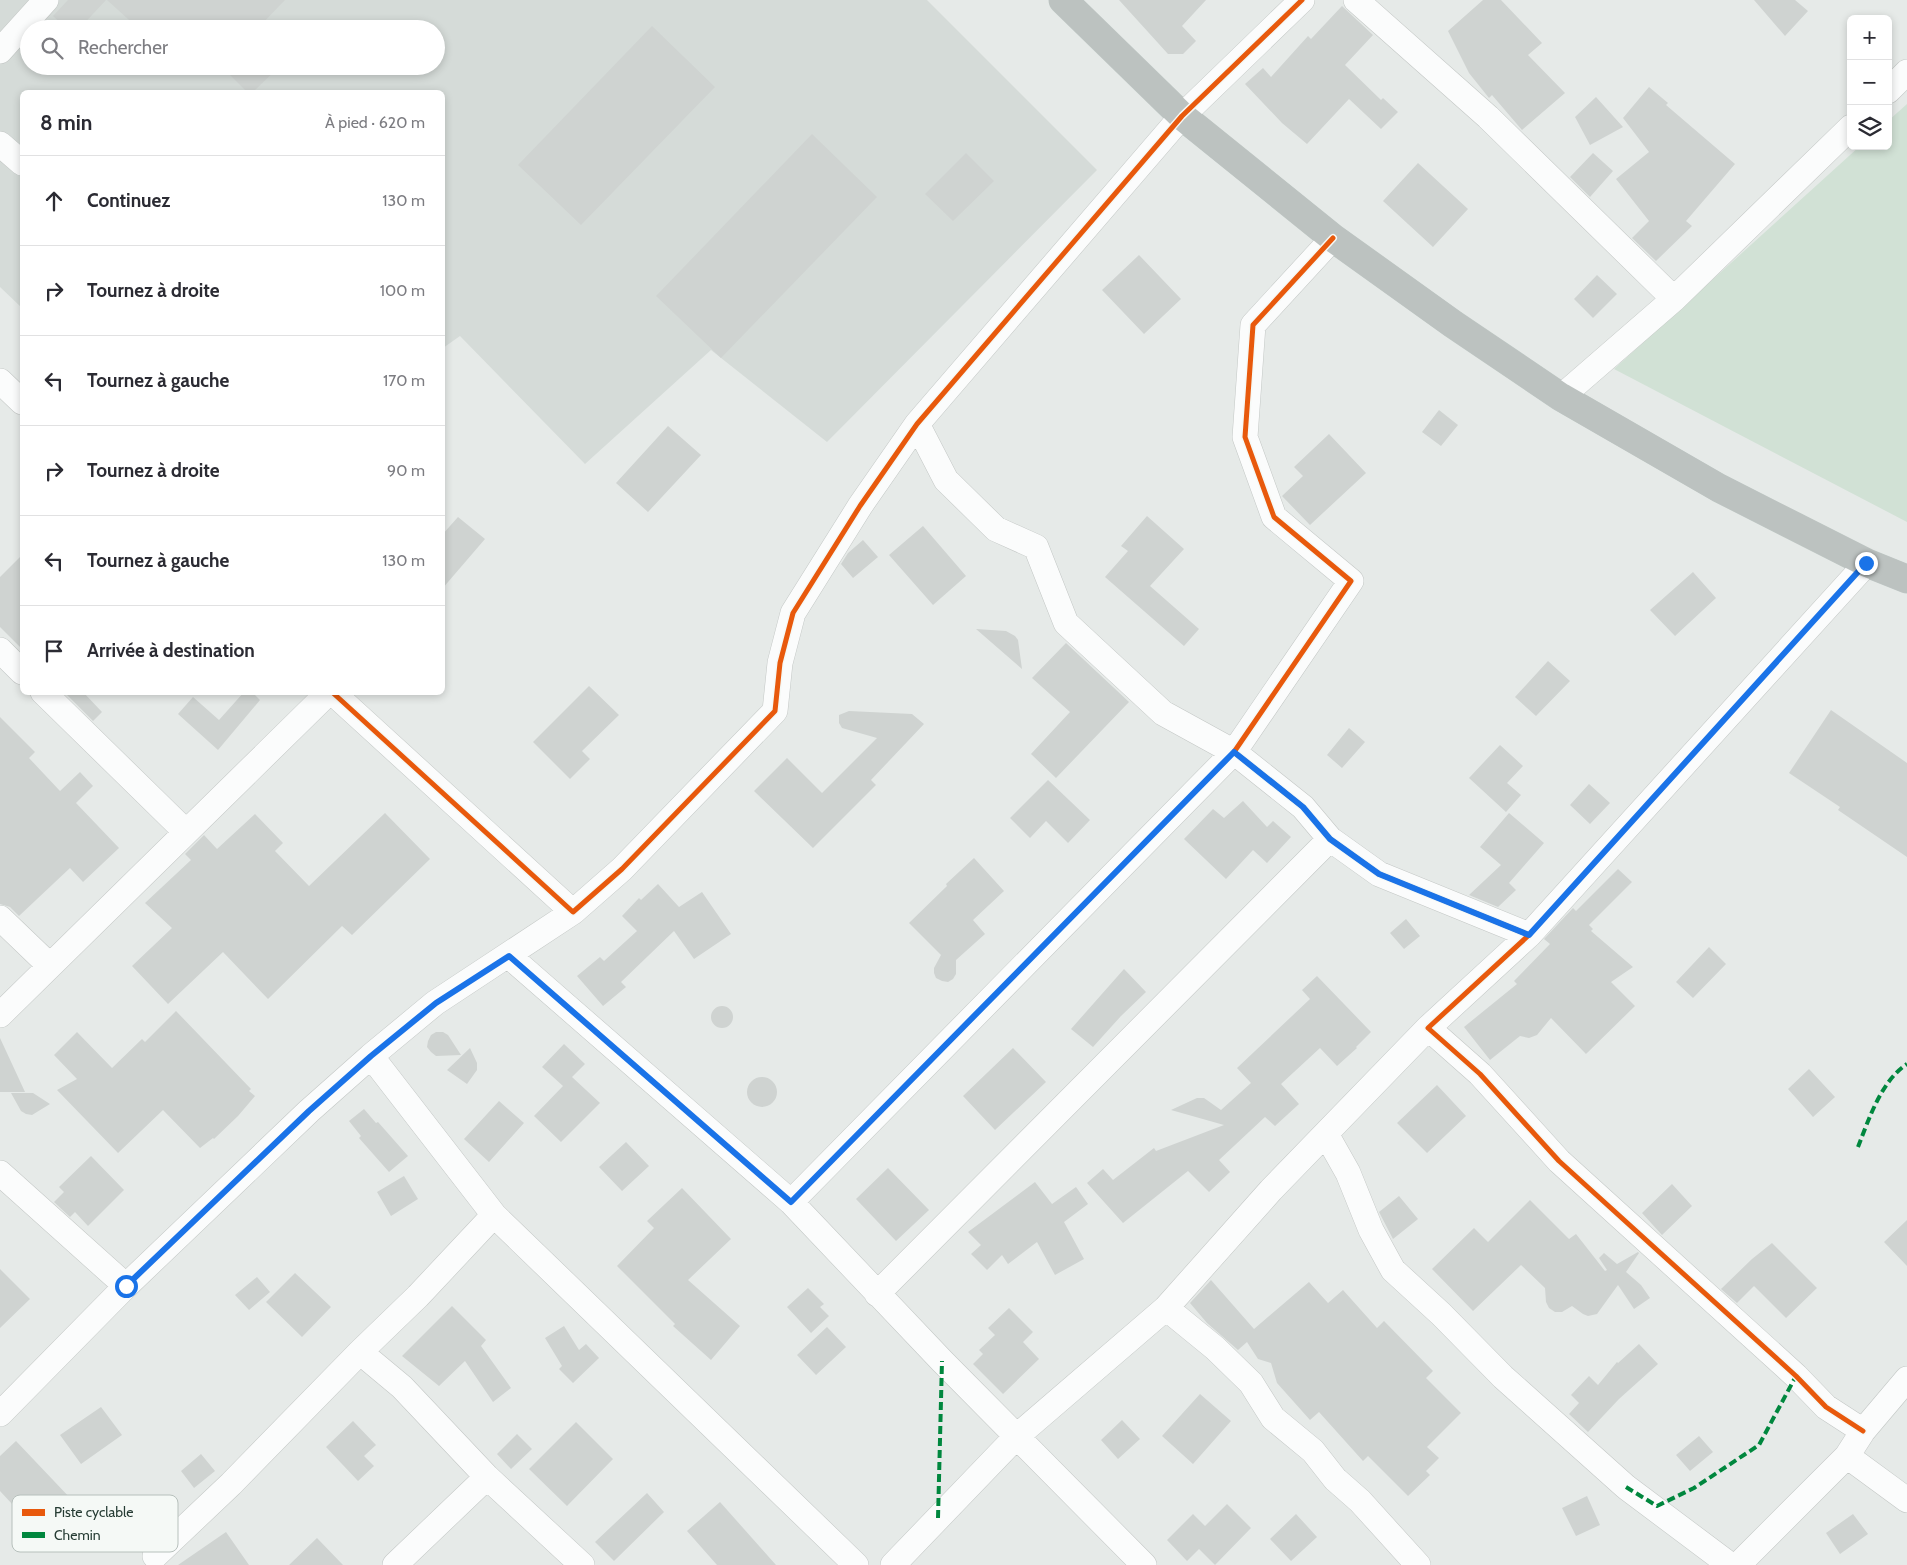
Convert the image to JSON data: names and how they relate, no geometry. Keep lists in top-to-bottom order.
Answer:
{
  "legend": ["Piste cyclable", "Chemin"],
  "page": {
    "map_buttons": ["+", "−"],
    "search": "Rechercher",
    "heading": ["8 min", "À pied · 620 m"],
    "list": [
      ["Continuez", "130 m"],
      ["Tournez à droite", "100 m"],
      ["Tournez à gauche", "170 m"],
      ["Tournez à droite", "90 m"],
      ["Tournez à gauche", "130 m"],
      "Arrivée à destination"
    ]
  }
}
